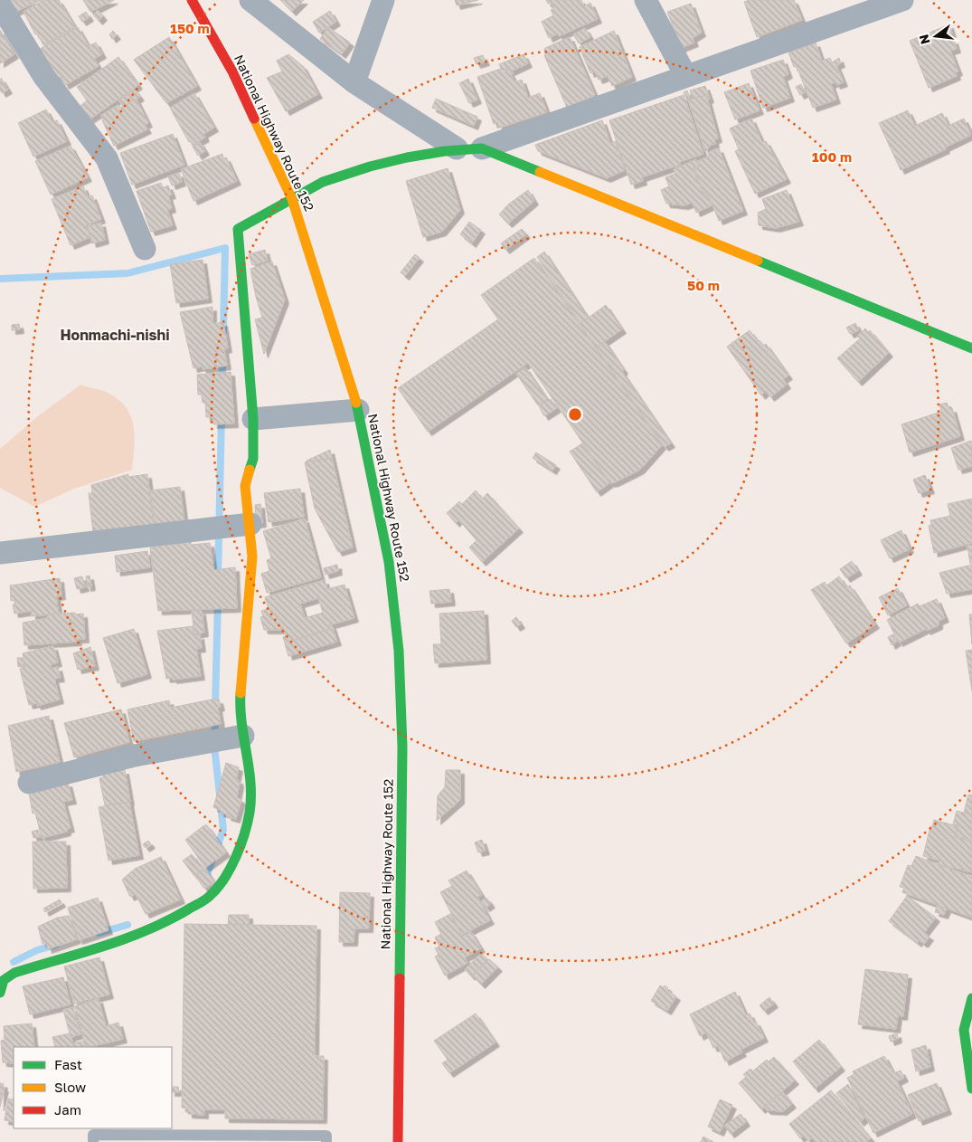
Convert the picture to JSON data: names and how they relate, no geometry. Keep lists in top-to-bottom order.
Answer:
{
  "streets": {
    "main road": ["National Highway Route 152"]
  },
  "districts": ["Honmachi-nishi"],
  "legend": ["Fast", "Slow", "Jam"],
  "north": "left",
  "rings": ["150 m", "100 m", "50 m"]
}
